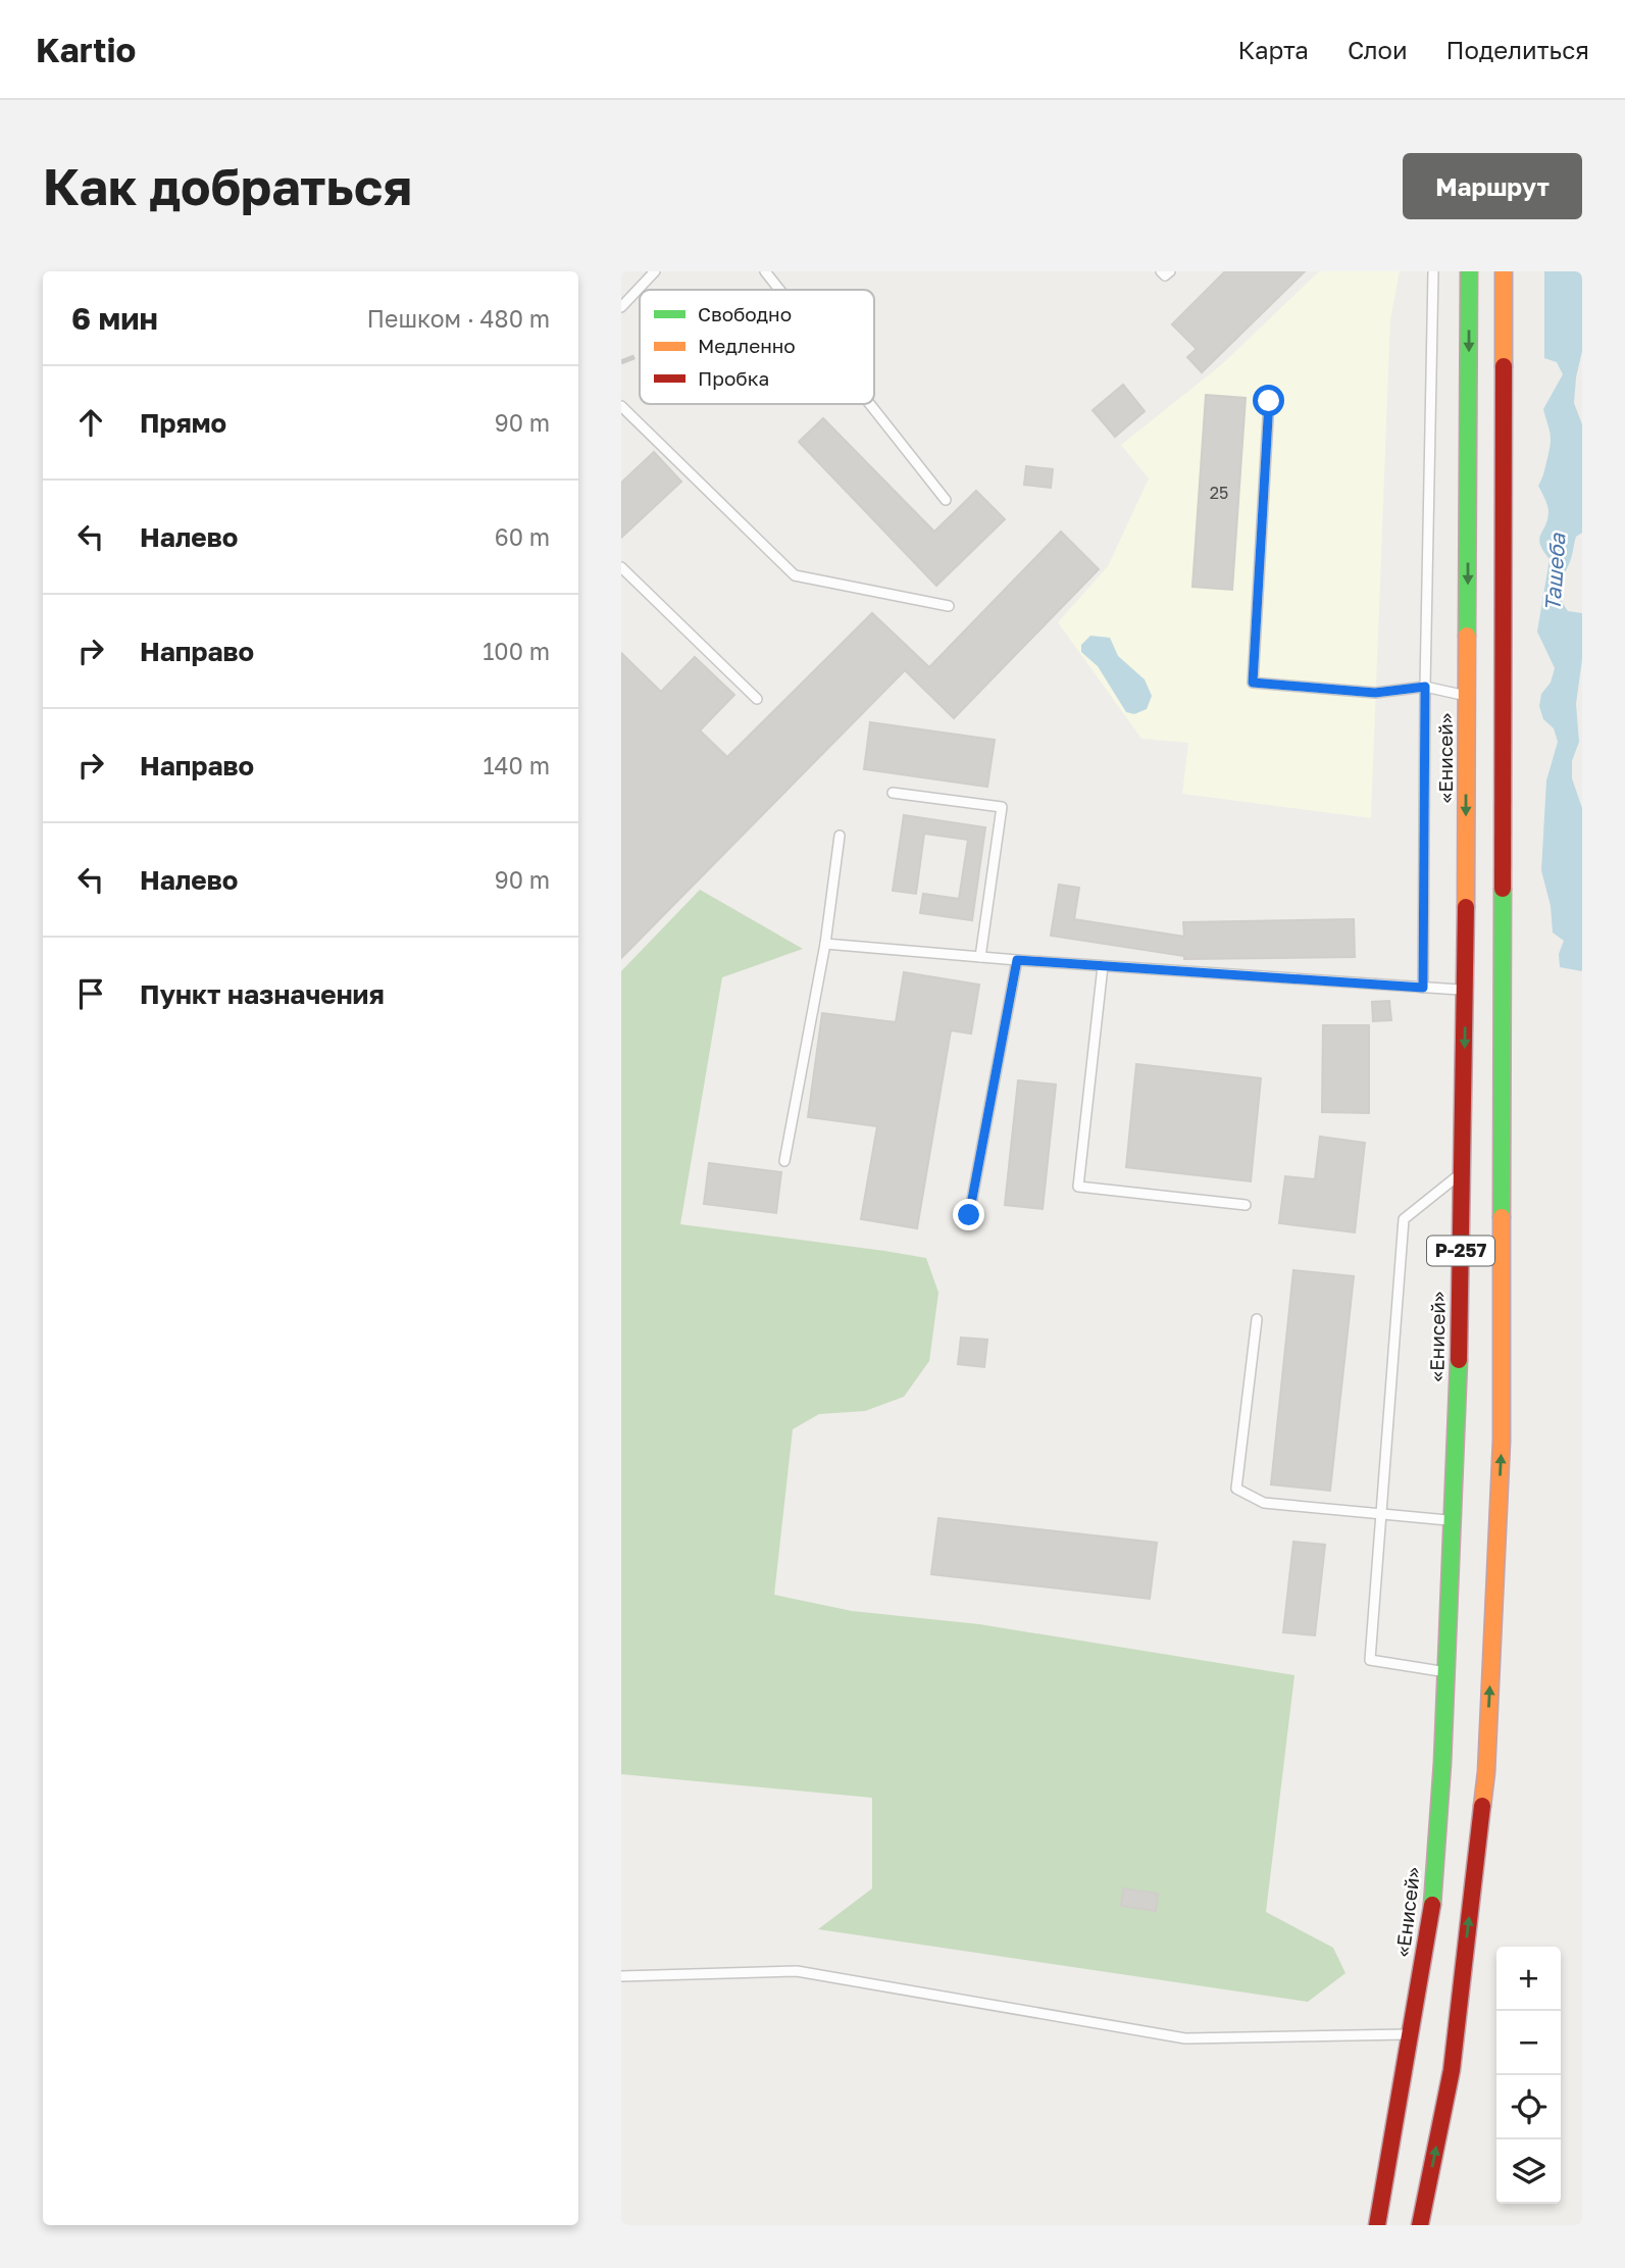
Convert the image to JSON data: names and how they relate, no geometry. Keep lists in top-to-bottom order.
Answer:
{
  "streets": {
    "highway": ["«Енисей»", "Р-257"]
  },
  "water": ["Ташеба"],
  "house_numbers": ["25"],
  "legend": ["Свободно", "Медленно", "Пробка"],
  "page": {
    "header": "Kartio",
    "nav": ["Карта", "Слои", "Поделиться"],
    "buttons": "Маршрут",
    "title": "Как добраться",
    "heading": ["6 мин", "Пешком · 480 m"],
    "list": [
      ["Прямо", "90 m"],
      ["Налево", "60 m"],
      ["Направо", "100 m"],
      ["Направо", "140 m"],
      ["Налево", "90 m"],
      "Пункт назначения"
    ],
    "map_buttons": ["+", "−"]
  }
}
